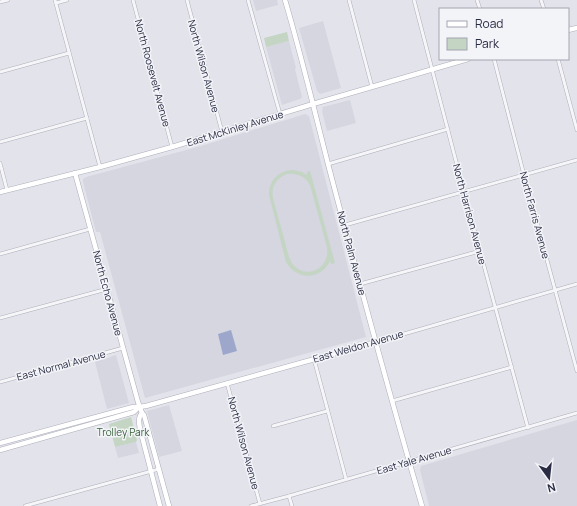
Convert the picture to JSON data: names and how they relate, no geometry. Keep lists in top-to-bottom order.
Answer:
{
  "streets": {
    "main road": [
      "East McKinley Avenue",
      "North Palm Avenue",
      "North Echo Avenue",
      "East Weldon Avenue"
    ],
    "street": [
      "North Wilson Avenue",
      "North Roosevelt Avenue",
      "North Harrison Avenue",
      "North Farris Avenue",
      "East Normal Avenue",
      "East Yale Avenue"
    ]
  },
  "crossings": [
    ["North Wilson Avenue", "East McKinley Avenue"],
    ["North Wilson Avenue", "East Weldon Avenue"],
    ["North Wilson Avenue", "East Yale Avenue"],
    ["North Roosevelt Avenue", "East McKinley Avenue"],
    ["East McKinley Avenue", "North Harrison Avenue"],
    ["East McKinley Avenue", "North Palm Avenue"],
    ["East McKinley Avenue", "North Echo Avenue"],
    ["North Harrison Avenue", "East Weldon Avenue"],
    ["North Harrison Avenue", "East Yale Avenue"],
    ["North Farris Avenue", "East Weldon Avenue"],
    ["North Palm Avenue", "East Weldon Avenue"],
    ["North Palm Avenue", "East Yale Avenue"],
    ["North Echo Avenue", "East Weldon Avenue"],
    ["North Echo Avenue", "East Normal Avenue"]
  ],
  "parks": ["Trolley Park"],
  "legend": ["Road", "Park"],
  "north": "bottom"
}
